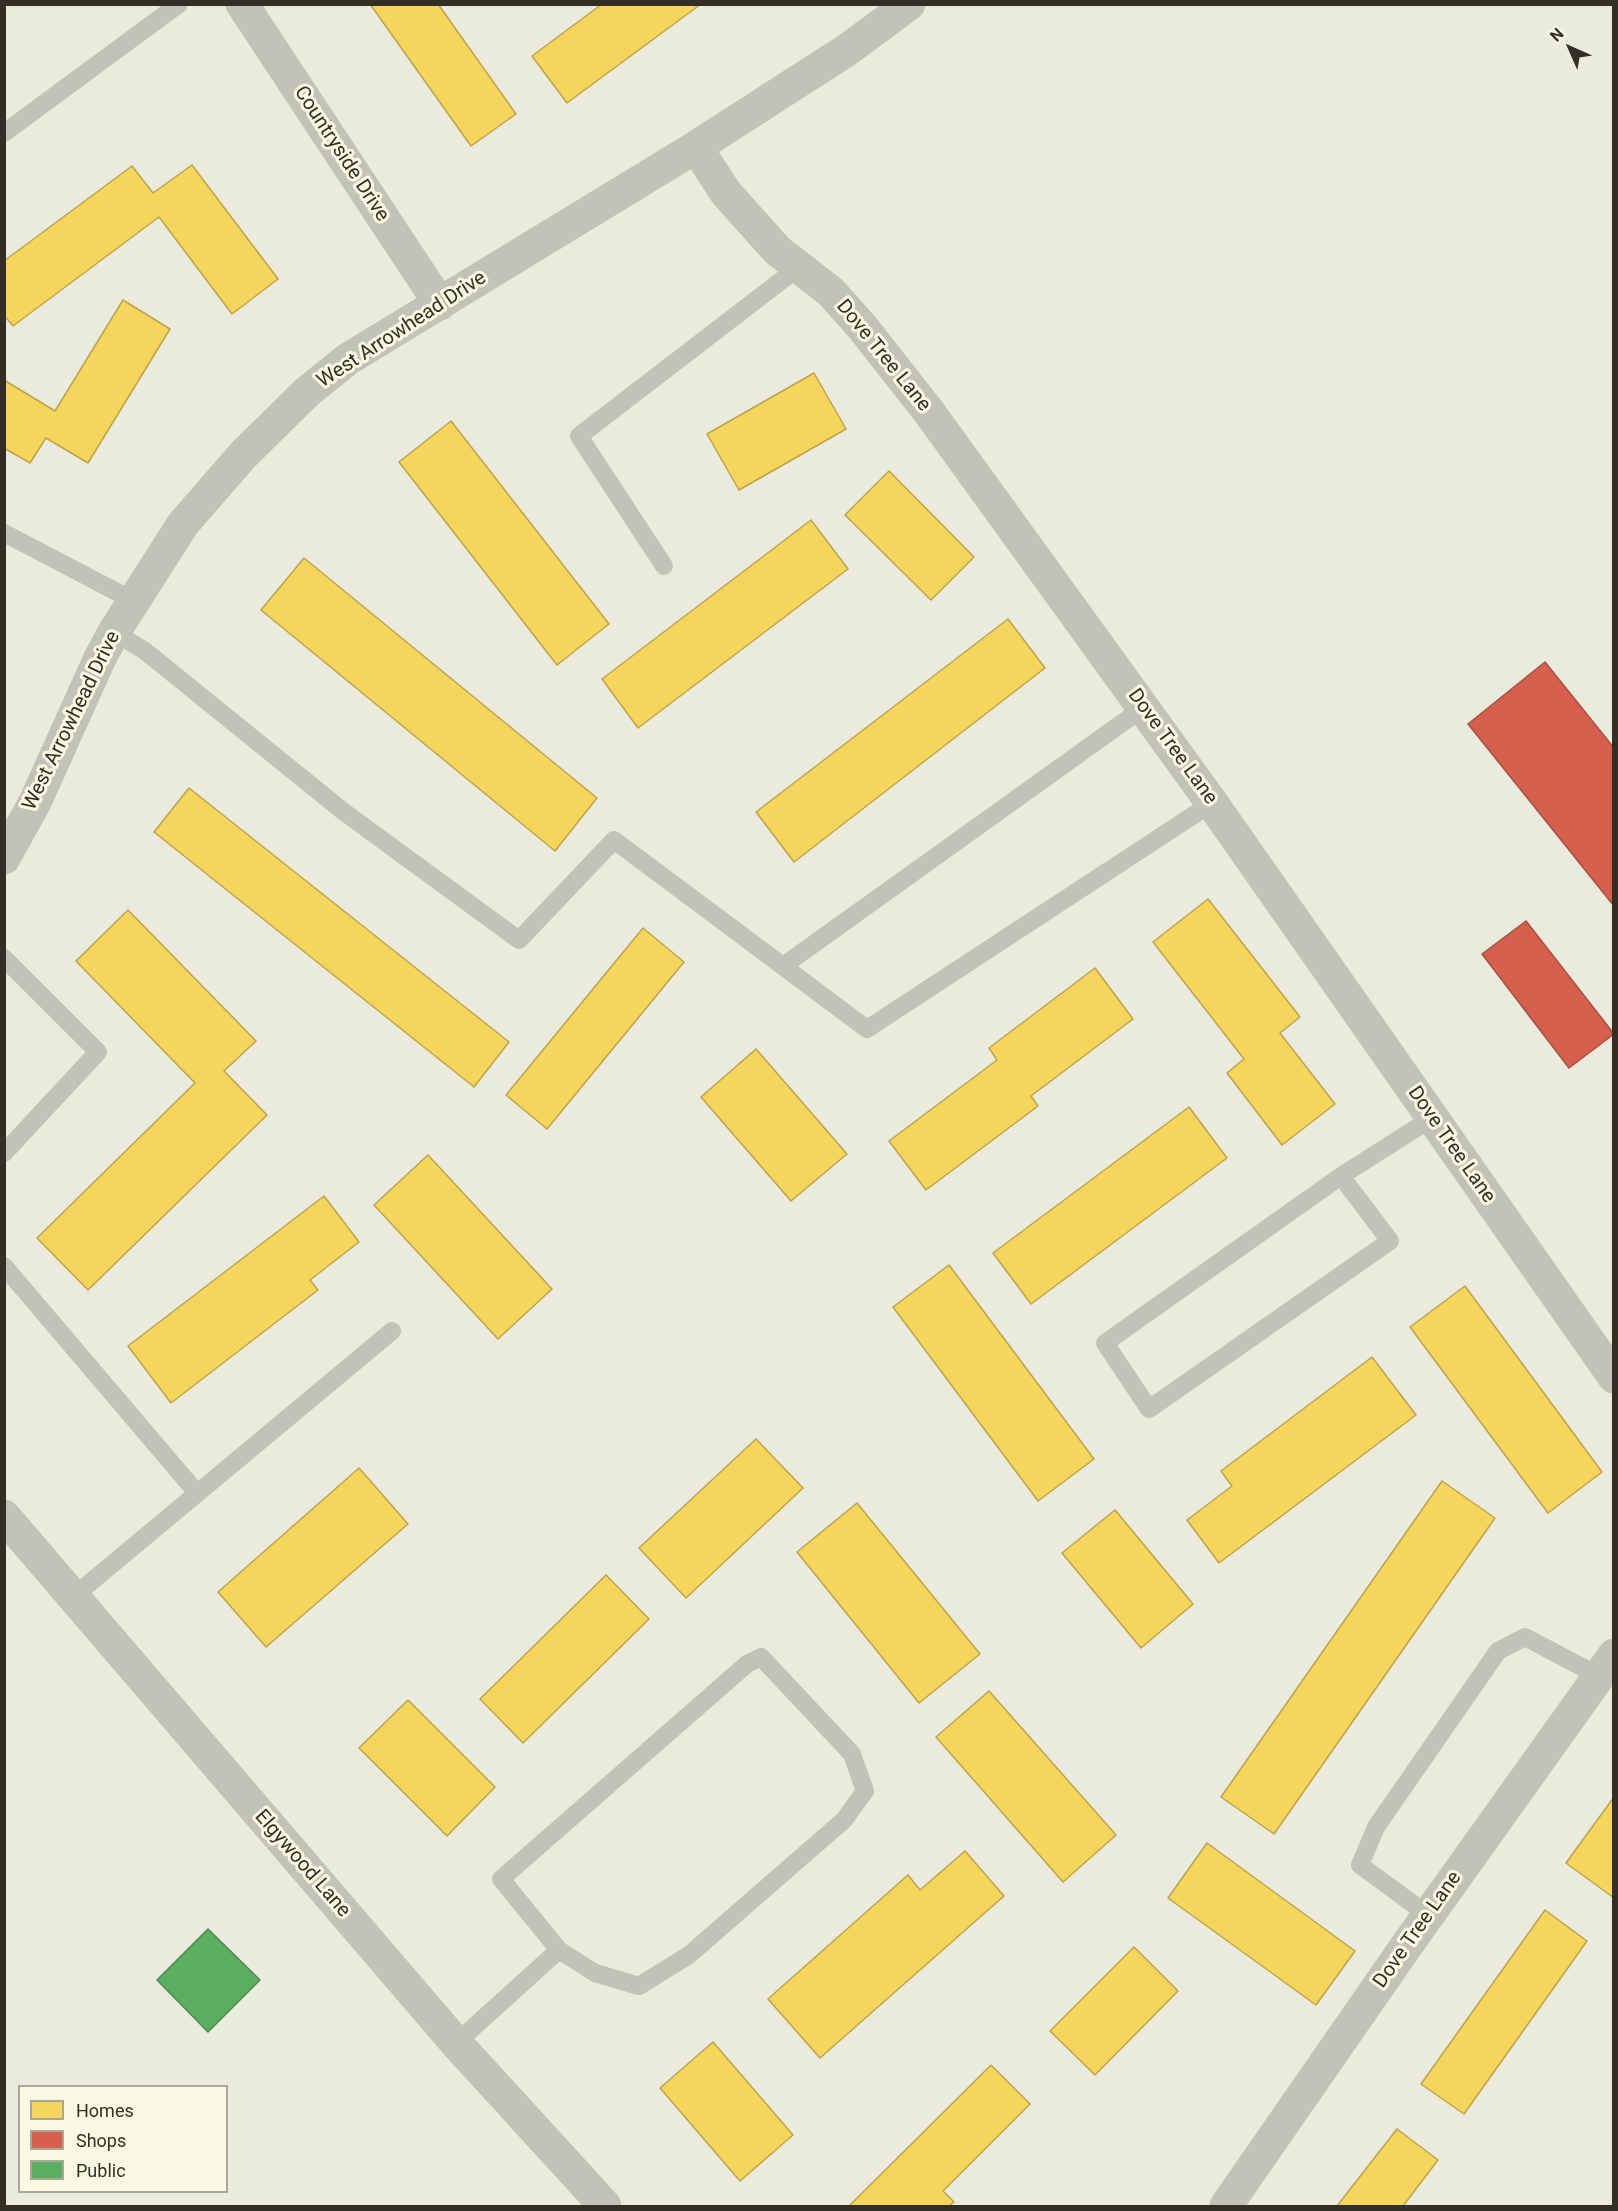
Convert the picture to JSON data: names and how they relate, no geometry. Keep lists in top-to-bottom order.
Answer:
{
  "streets": {
    "street": [
      "Countryside Drive",
      "West Arrowhead Drive",
      "Dove Tree Lane",
      "Elgywood Lane"
    ]
  },
  "crossings": [
    ["Countryside Drive", "West Arrowhead Drive"],
    ["West Arrowhead Drive", "Dove Tree Lane"]
  ],
  "legend": ["Homes", "Shops", "Public"],
  "north": "top left"
}
